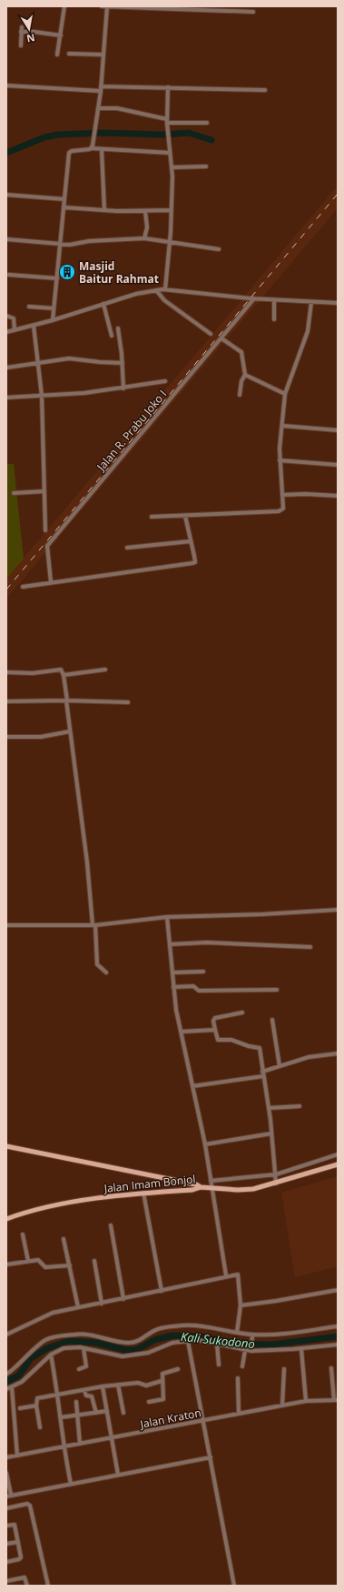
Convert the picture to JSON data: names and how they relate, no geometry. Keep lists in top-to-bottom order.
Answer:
{
  "streets": {
    "main road": ["Jalan Imam Bonjol"],
    "street": ["Jalan R. Prabu Joko I", "Jalan Kraton"]
  },
  "water": ["Kali Sukodono"],
  "places": {
    "building": ["Masjid Baitur Rahmat"]
  },
  "north": "bottom"
}
